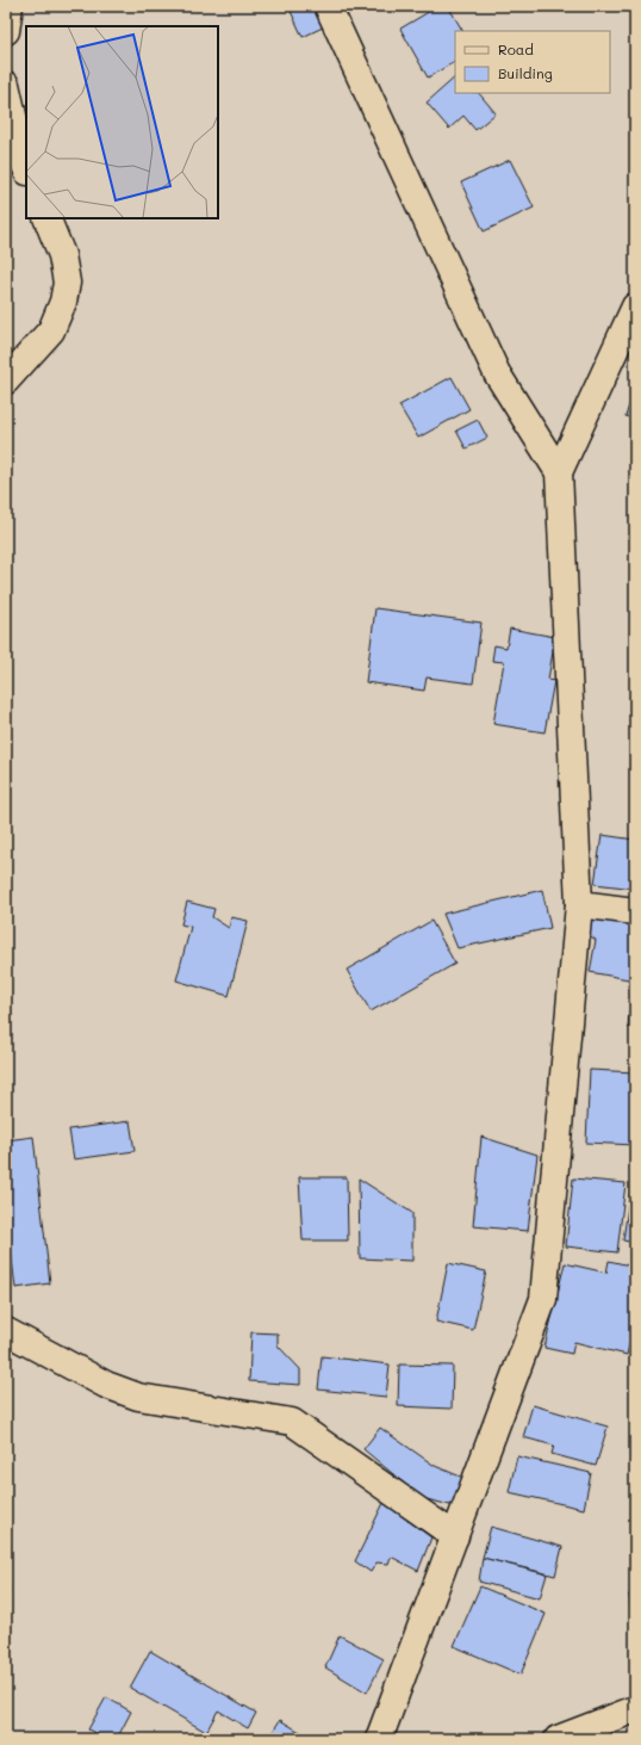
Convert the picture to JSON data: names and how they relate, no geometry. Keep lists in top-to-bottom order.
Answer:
{
  "legend": ["Road", "Building"]
}
